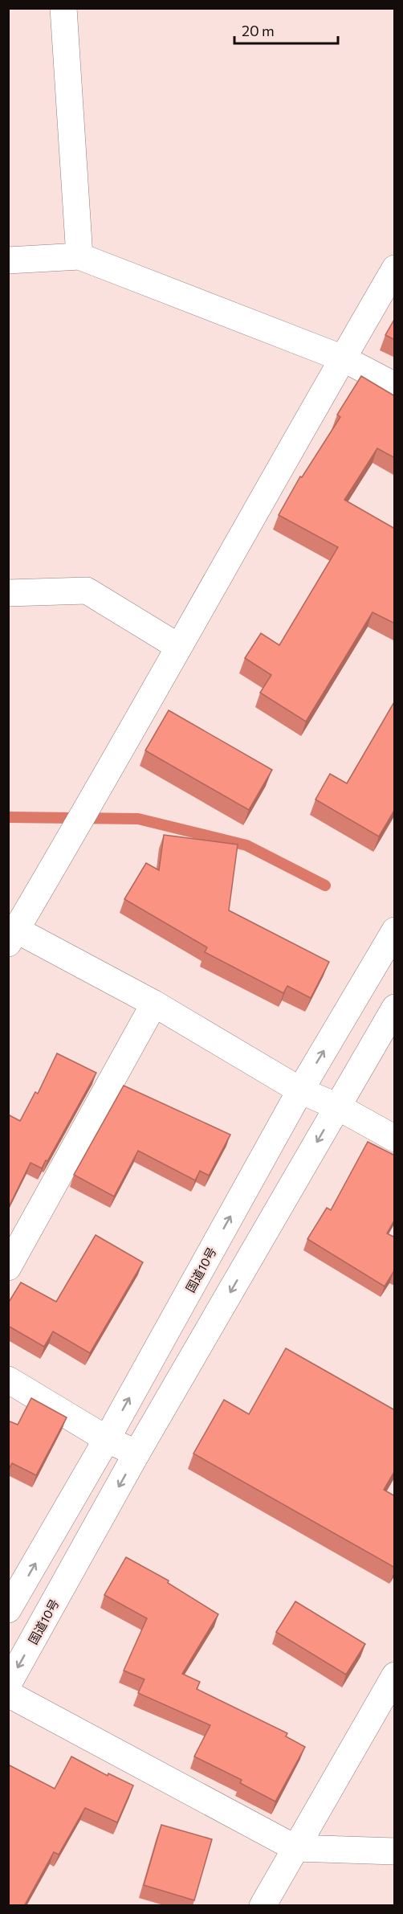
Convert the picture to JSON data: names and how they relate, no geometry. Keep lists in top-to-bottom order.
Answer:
{
  "streets": {
    "main road": ["国道10号"]
  },
  "scale_bar": "20 m"
}
